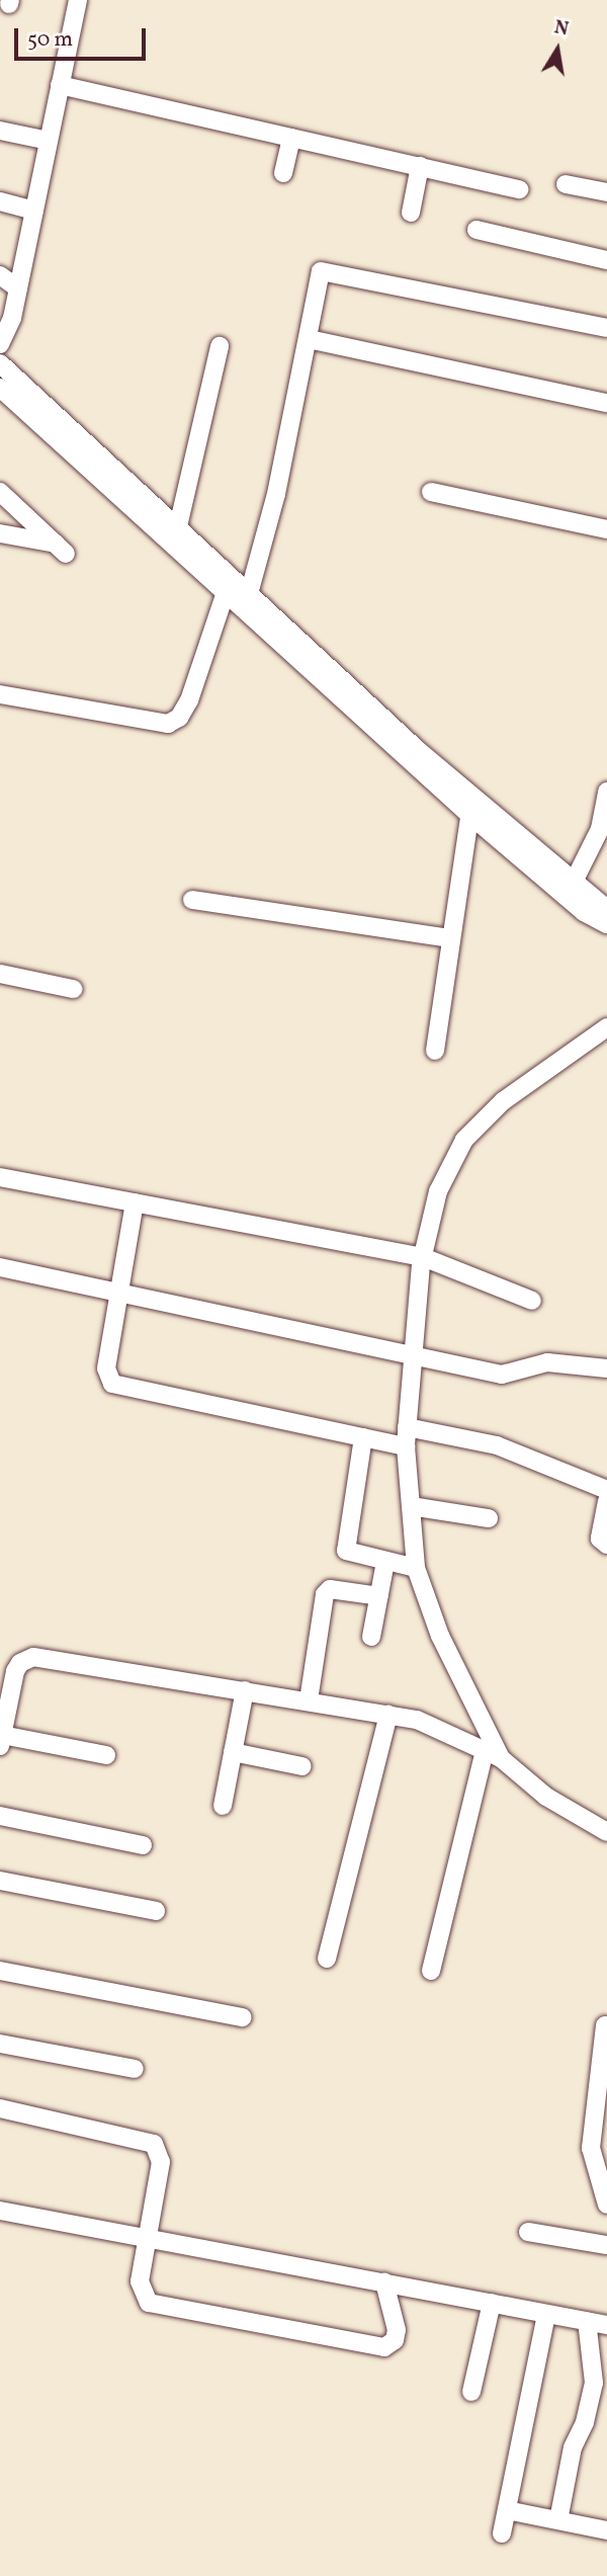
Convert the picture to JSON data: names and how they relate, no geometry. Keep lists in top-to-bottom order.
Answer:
{
  "scale_bar": "50 m",
  "north": "top"
}
